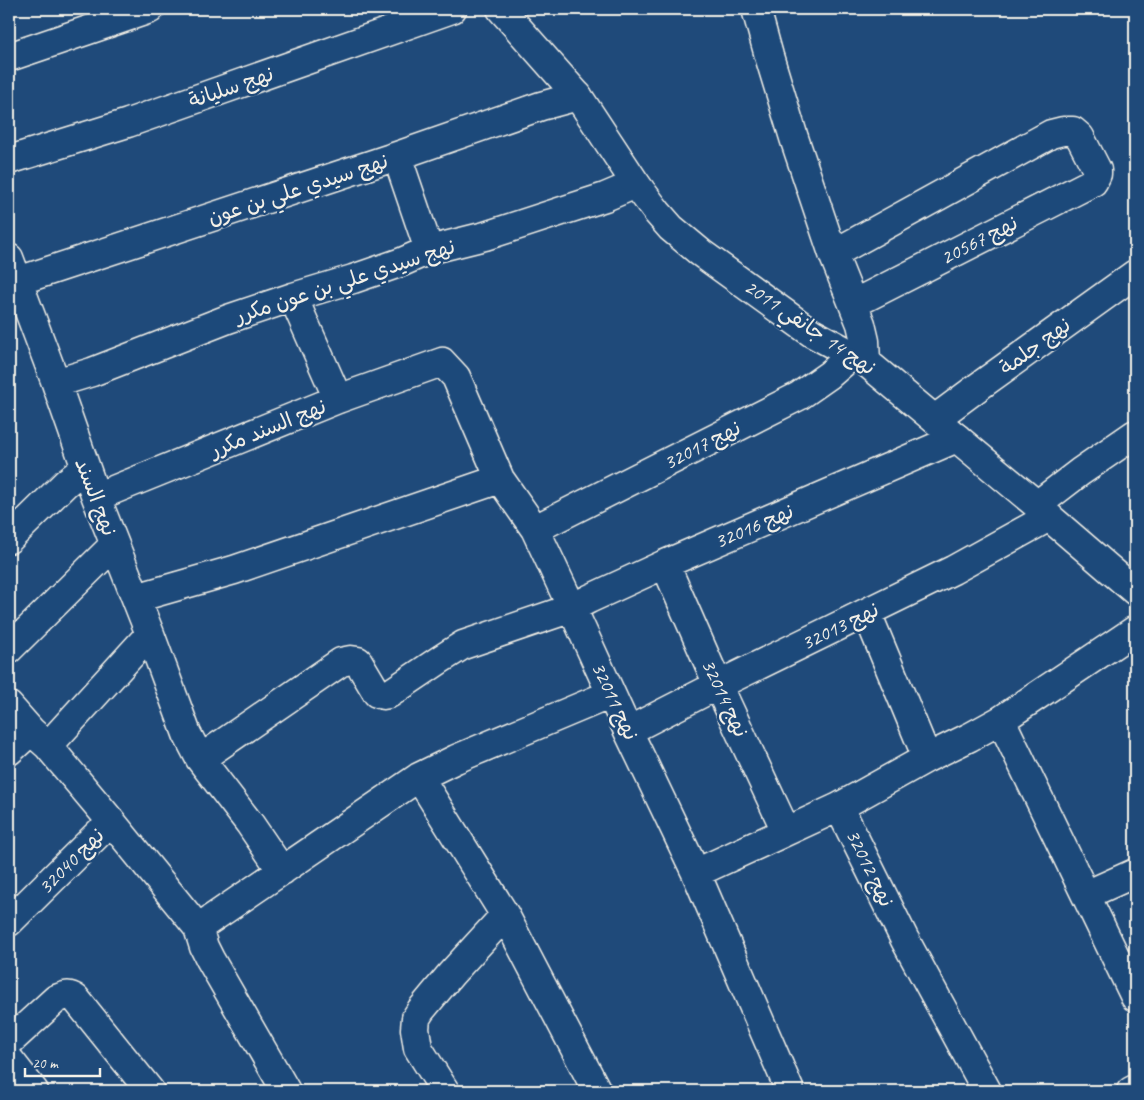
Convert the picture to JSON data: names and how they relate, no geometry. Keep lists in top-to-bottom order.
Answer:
{
  "streets": {
    "street": [
      "نهج سليانة",
      "نهج سيدي علي بن عون",
      "نهج 20567",
      "نهج سيدي علي بن عون مكرر",
      "نهج 14 جانفي 2011",
      "نهج جلمة",
      "نهج السند مكرر",
      "نهج 32017",
      "نهج السند",
      "نهج 32016",
      "نهج 32013",
      "نهج 32014",
      "نهج 32011",
      "نهج 32040",
      "نهج 32012"
    ]
  },
  "crossings": [
    ["نهج سيدي علي بن عون", "نهج 14 جانفي 2011"],
    ["نهج سيدي علي بن عون", "نهج السند"],
    ["نهج سيدي علي بن عون مكرر", "نهج 14 جانفي 2011"],
    ["نهج سيدي علي بن عون مكرر", "نهج السند"],
    ["نهج 14 جانفي 2011", "نهج جلمة"],
    ["نهج 14 جانفي 2011", "نهج 32017"],
    ["نهج 14 جانفي 2011", "نهج 32016"],
    ["نهج 14 جانفي 2011", "نهج 32013"],
    ["نهج السند مكرر", "نهج السند"],
    ["نهج السند مكرر", "نهج 32011"],
    ["نهج 32017", "نهج 32011"],
    ["نهج السند", "نهج 32016"],
    ["نهج 32016", "نهج 32014"],
    ["نهج 32016", "نهج 32011"],
    ["نهج 32013", "نهج 32014"],
    ["نهج 32013", "نهج 32011"]
  ],
  "scale_bar": "20 m"
}
